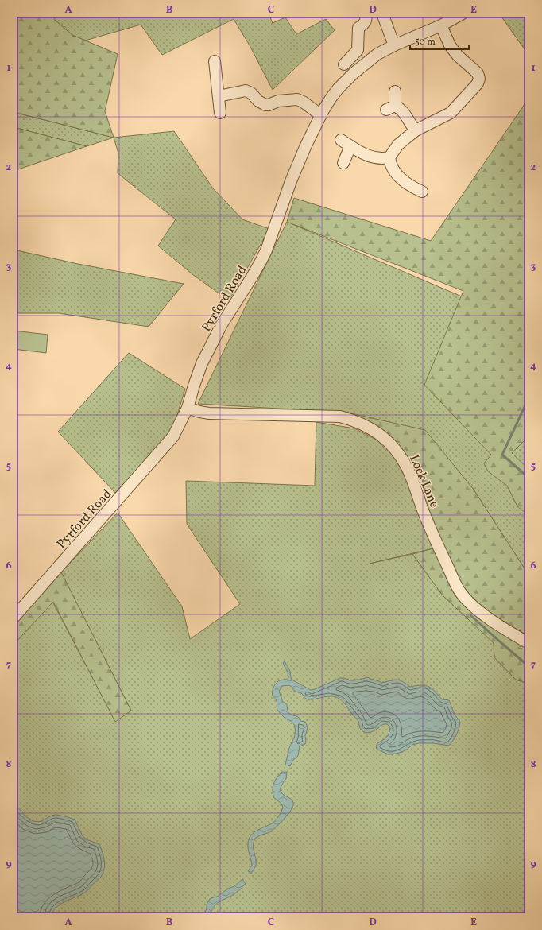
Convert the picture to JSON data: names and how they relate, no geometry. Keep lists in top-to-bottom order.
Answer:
{
  "streets": {
    "street": ["Pyrford Road", "Lock Lane"]
  },
  "crossings": [
    ["Pyrford Road", "Lock Lane"]
  ],
  "scale_bar": "50 m",
  "grid": {
    "columns": [
      "A",
      "B",
      "C",
      "D",
      "E"
    ],
    "rows": [
      "1",
      "2",
      "3",
      "4",
      "5",
      "6",
      "7",
      "8",
      "9"
    ]
  }
}
